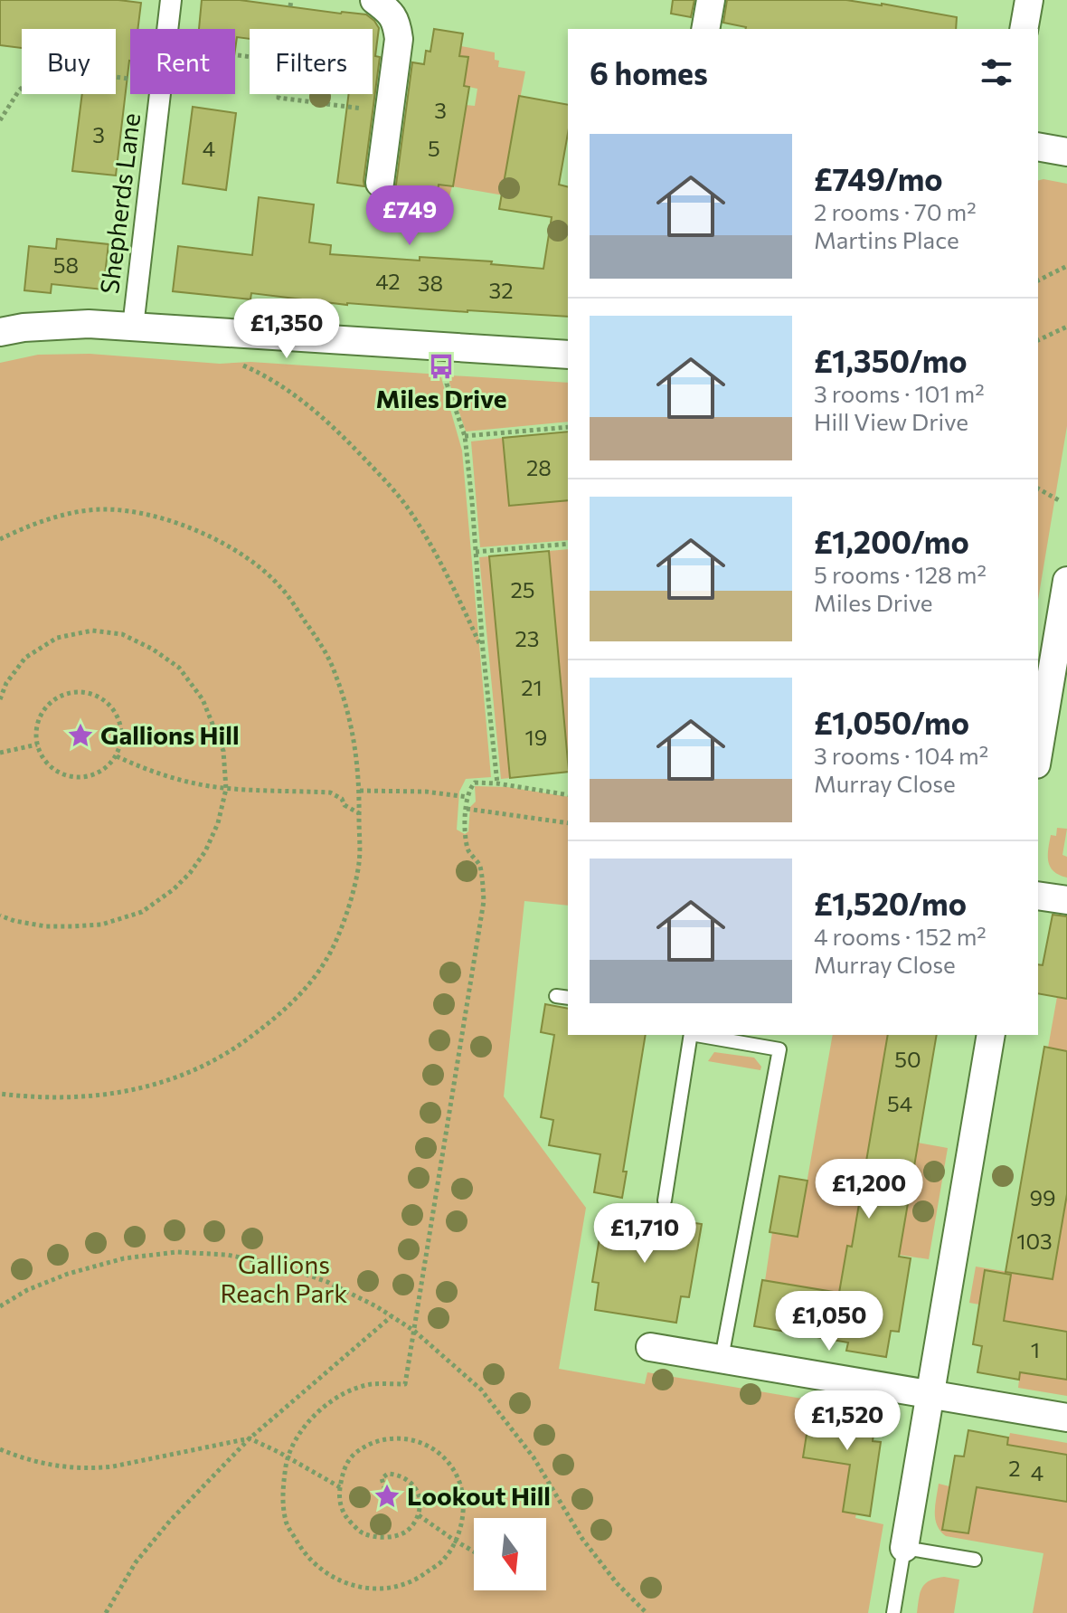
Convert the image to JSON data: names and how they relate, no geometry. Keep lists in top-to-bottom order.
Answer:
{
  "streets": {
    "street": ["Shepherds Lane"]
  },
  "parks": ["Gallions Reach Park"],
  "places": {
    "bus stop": ["Miles Drive"],
    "place": ["Gallions Hill", "Lookout Hill"]
  },
  "house_numbers": [
    "3",
    "3",
    "4",
    "5",
    "58",
    "42",
    "38",
    "32",
    "28",
    "25",
    "23",
    "21",
    "19",
    "50",
    "54",
    "99",
    "103",
    "1",
    "2",
    "4"
  ],
  "north": "bottom",
  "page": {
    "chip": ["Buy", "Rent", "Filters"],
    "heading": "6 homes",
    "list": [
      {
        "name": "£749/mo",
        "note": "2 rooms · 70 m² · Martins Place"
      },
      {
        "name": "£1,350/mo",
        "note": "3 rooms · 101 m² · Hill View Drive"
      },
      {
        "name": "£1,200/mo",
        "note": "5 rooms · 128 m² · Miles Drive"
      },
      {
        "name": "£1,050/mo",
        "note": "3 rooms · 104 m² · Murray Close"
      },
      {
        "name": "£1,520/mo",
        "note": "4 rooms · 152 m² · Murray Close"
      }
    ],
    "price": [
      "£749",
      "£1,350",
      "£1,200",
      "£1,710",
      "£1,050",
      "£1,520"
    ]
  }
}
